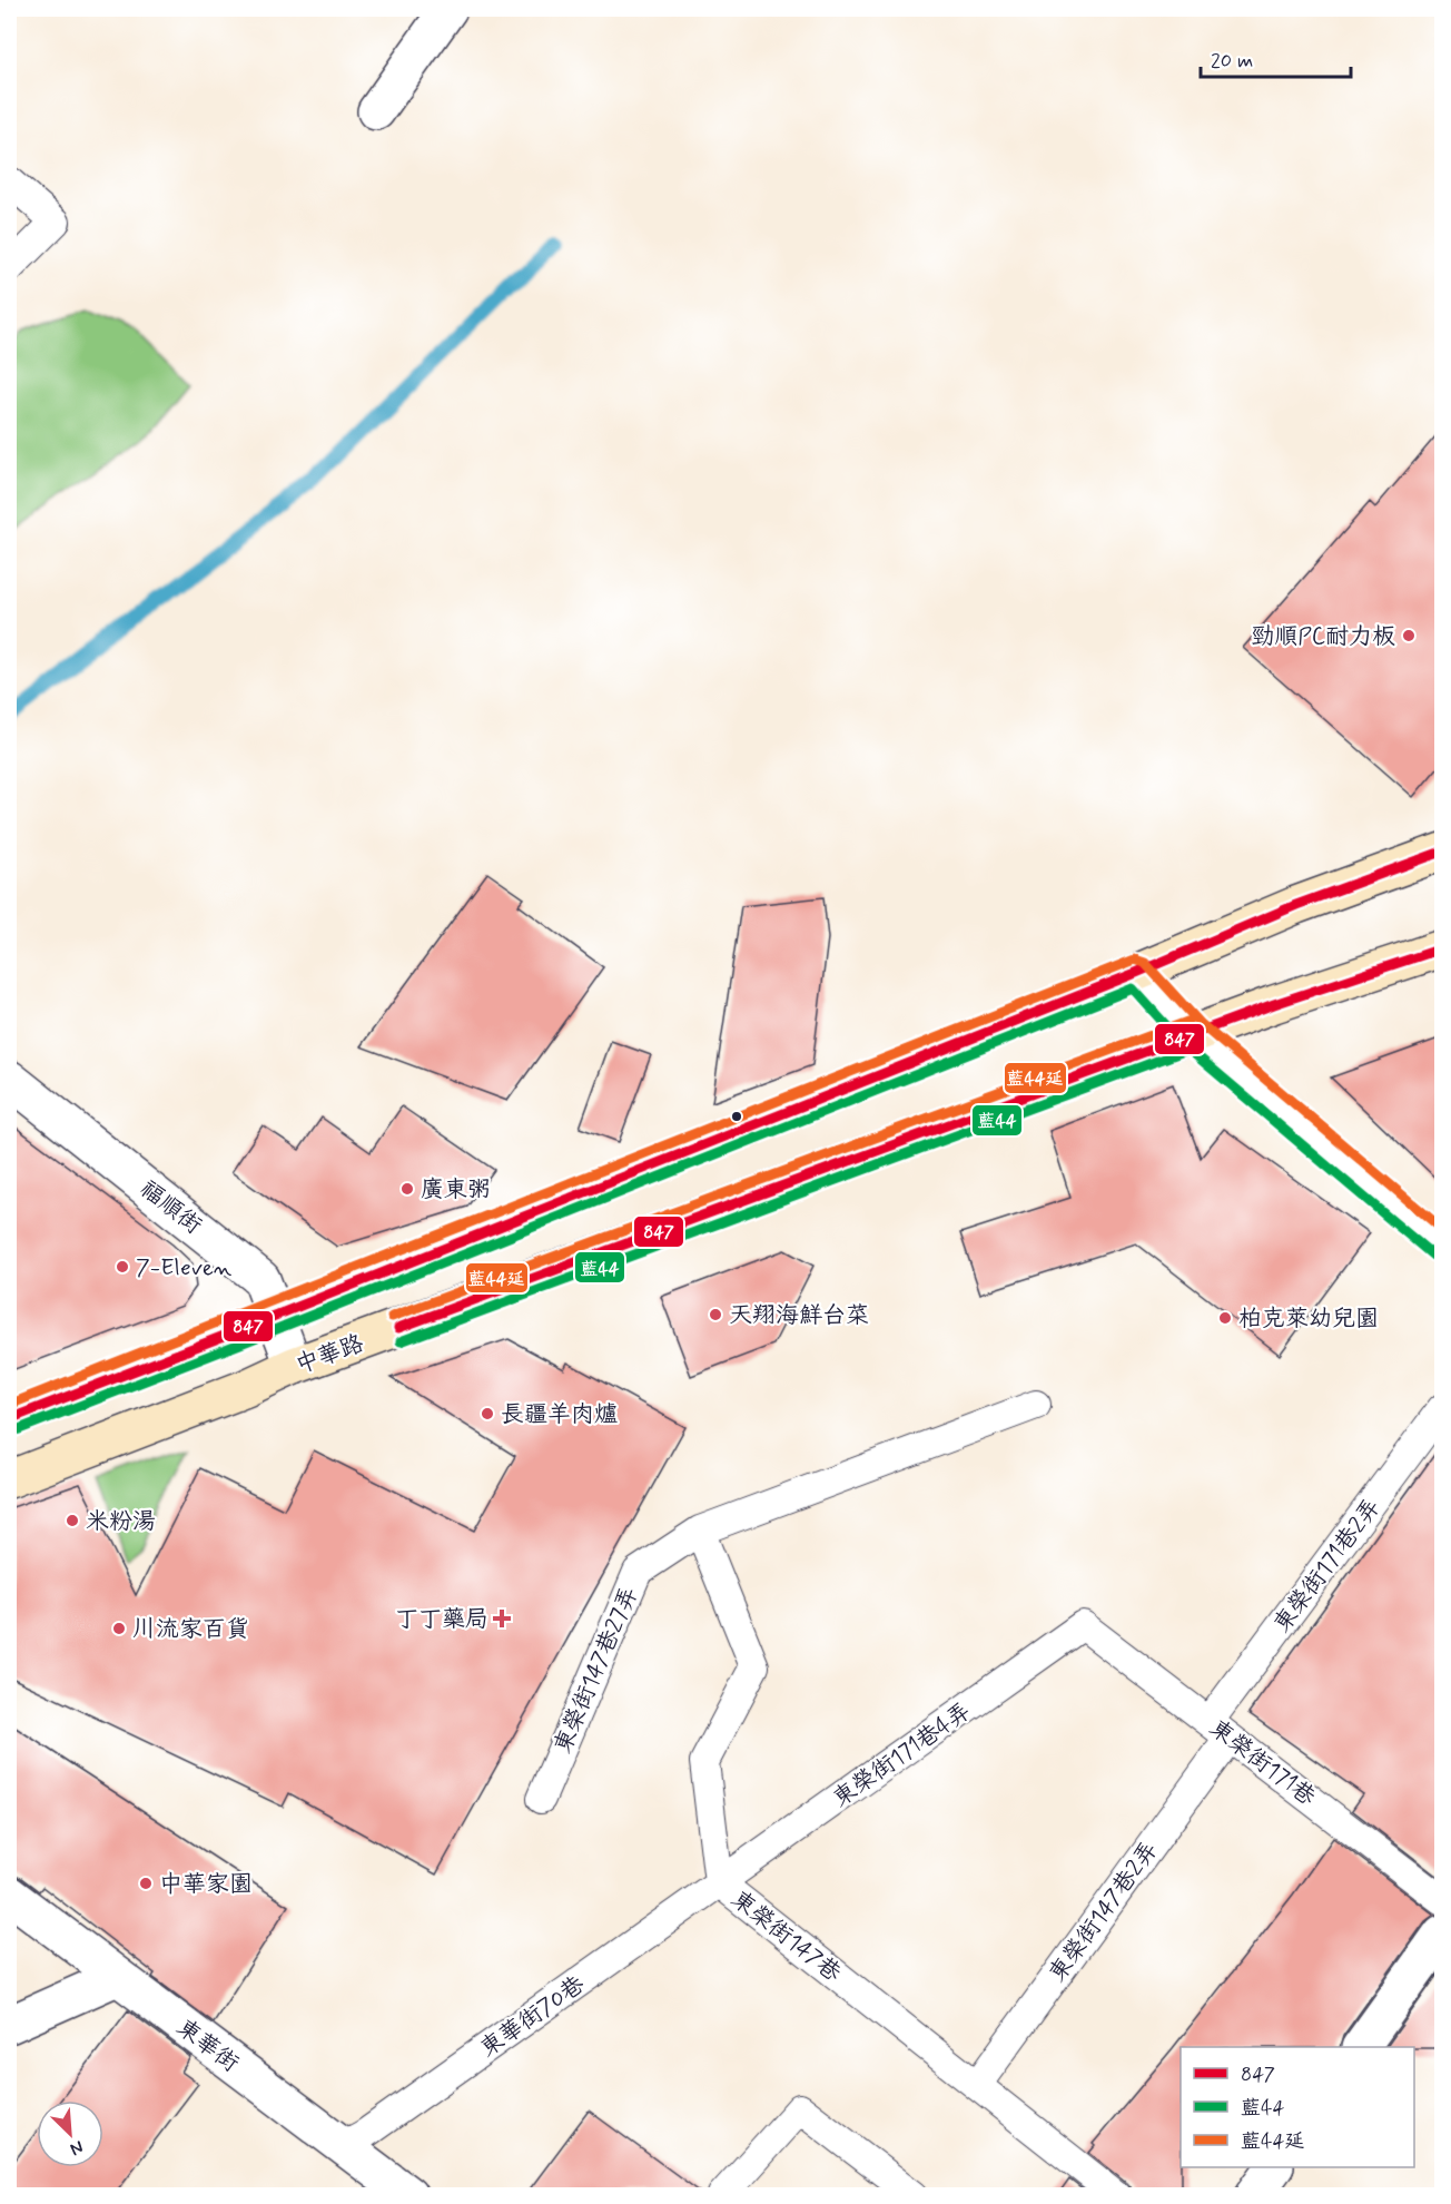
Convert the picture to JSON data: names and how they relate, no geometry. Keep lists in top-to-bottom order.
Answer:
{
  "streets": {
    "street": ["福順街", "中華路", "東華街"],
    "lane": [
      "東榮街171巷2弄",
      "東榮街147巷27弄",
      "東榮街171巷4弄",
      "東榮街171巷",
      "東榮街147巷2弄",
      "東榮街147巷",
      "東華街70巷"
    ]
  },
  "crossings": [
    ["福順街", "中華路"],
    ["東榮街171巷2弄", "東榮街171巷"],
    ["東榮街171巷2弄", "東榮街147巷2弄"],
    ["東榮街147巷27弄", "東榮街147巷"],
    ["東榮街171巷4弄", "東榮街171巷"],
    ["東榮街171巷4弄", "東榮街147巷"],
    ["東榮街171巷4弄", "東華街70巷"],
    ["東榮街171巷", "東榮街147巷2弄"],
    ["東榮街147巷2弄", "東榮街147巷"],
    ["東榮街147巷", "東華街70巷"],
    ["東華街70巷", "東華街"]
  ],
  "places": {
    "other": [
      "勁順PC耐力板",
      "廣東粥",
      "7-Eleven",
      "天翔海鮮台菜",
      "柏克萊幼兒園",
      "長疆羊肉爐",
      "米粉湯",
      "川流家百貨",
      "中華家園"
    ],
    "health": ["丁丁藥局"]
  },
  "lines": ["transit line 847", "transit line 藍44延", "transit line 藍44"],
  "legend": ["847", "藍44", "藍44延"],
  "scale_bar": "20 m",
  "north": "bottom right"
}
